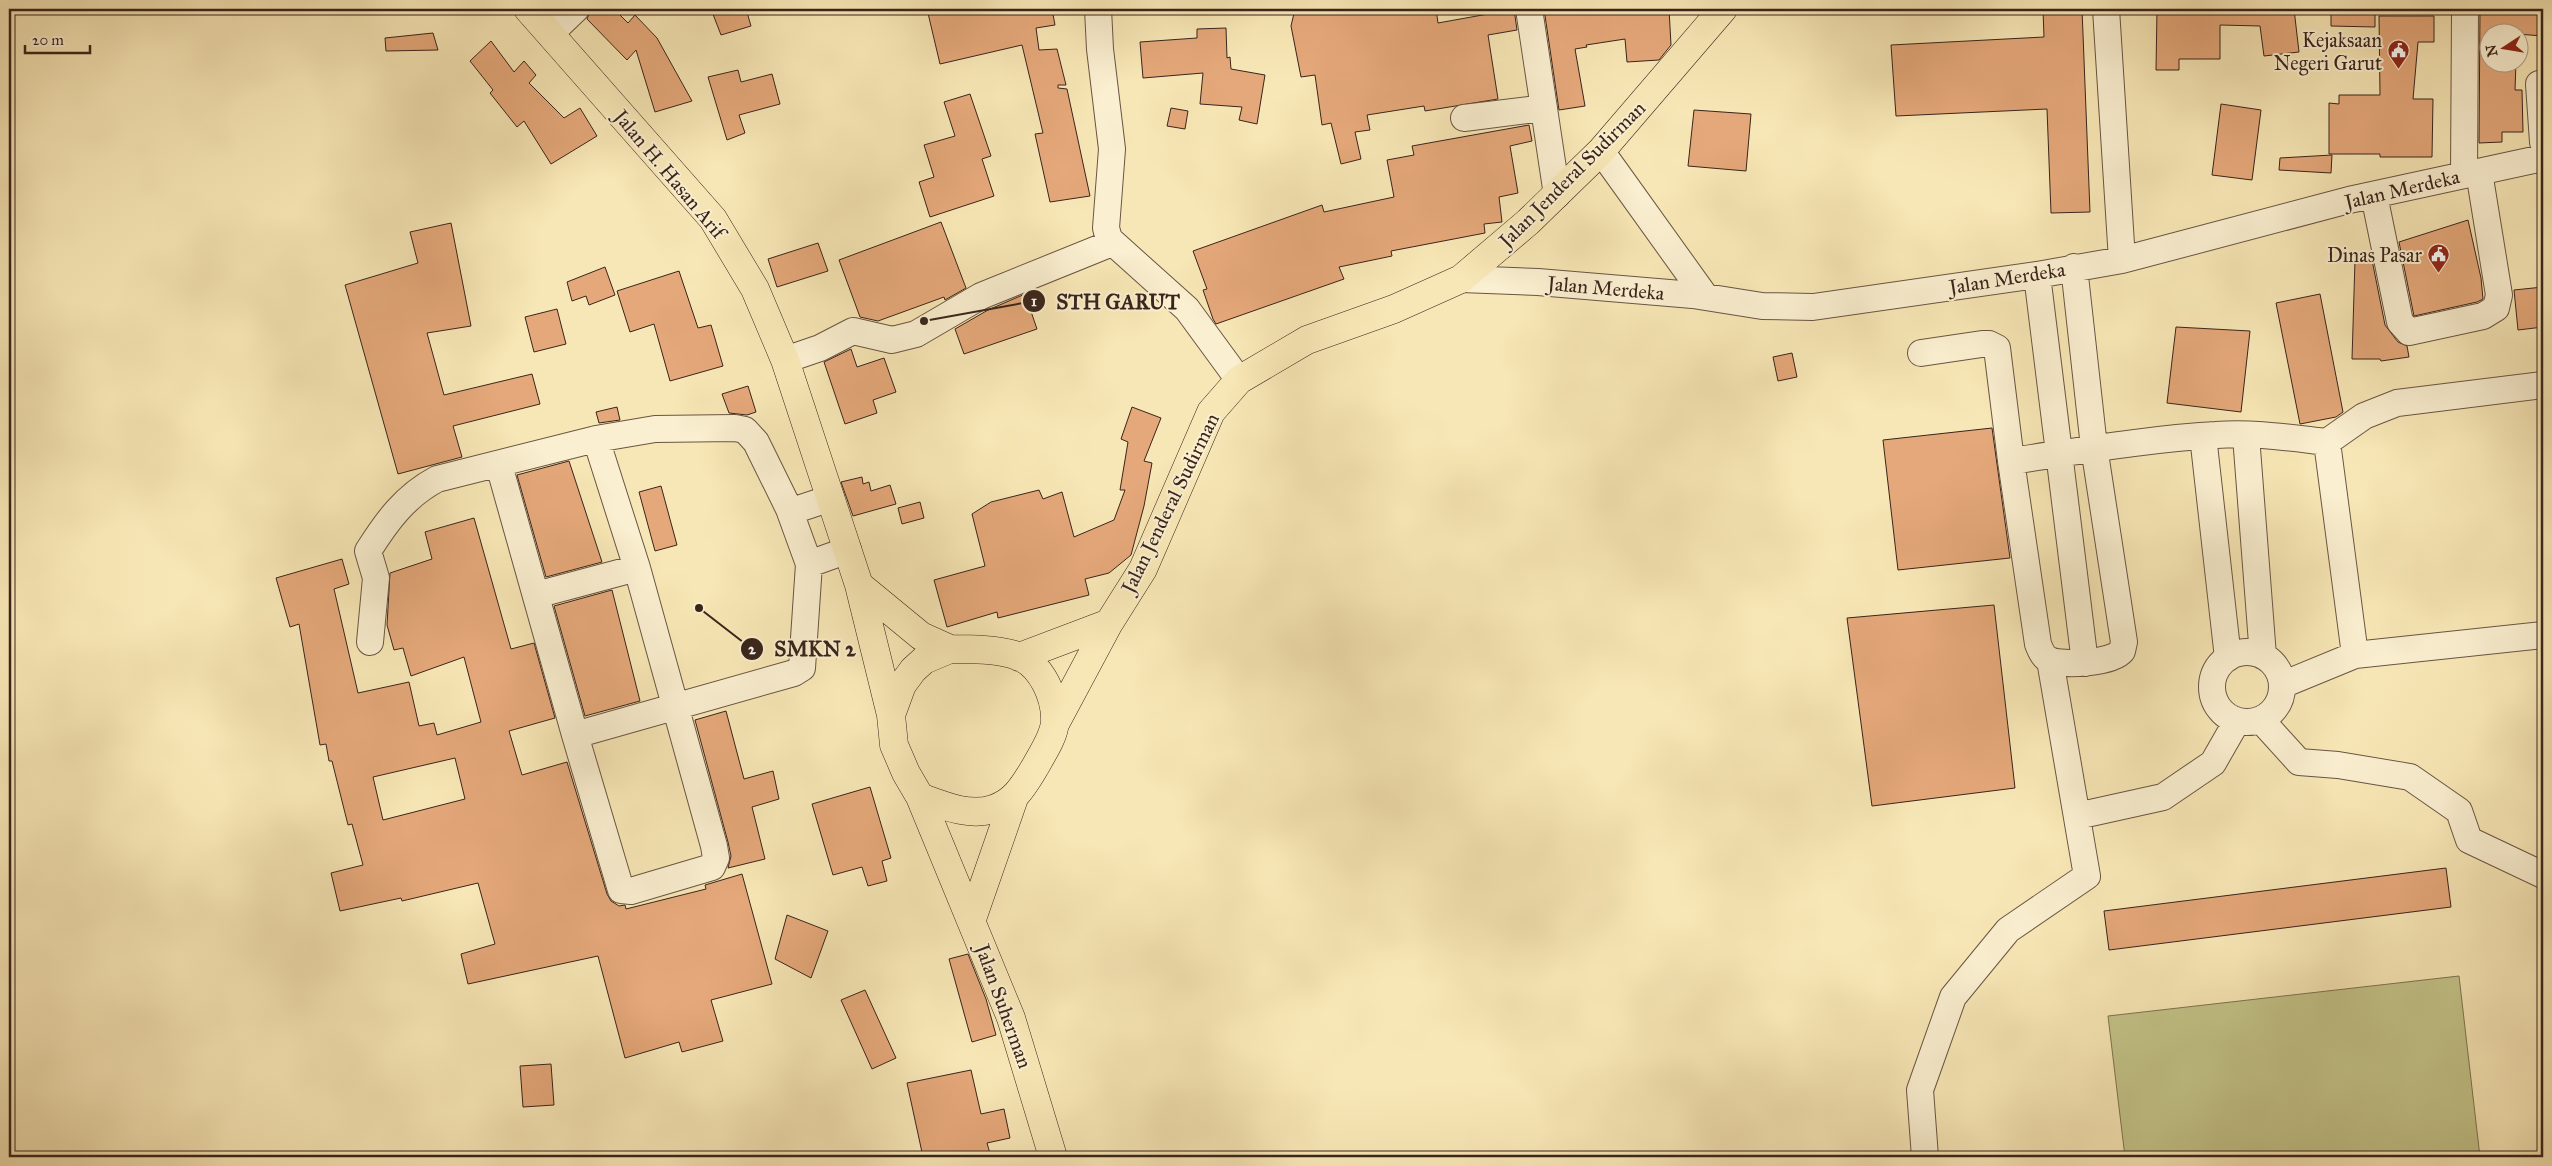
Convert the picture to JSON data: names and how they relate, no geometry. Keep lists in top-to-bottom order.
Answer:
{
  "streets": {
    "main road": ["Jalan H. Hasan Arif", "Jalan Jenderal Sudirman", "Jalan Suherman"],
    "street": ["Jalan Merdeka"]
  },
  "crossings": [
    ["Jalan H. Hasan Arif", "Jalan Jenderal Sudirman"],
    ["Jalan H. Hasan Arif", "Jalan Suherman"],
    ["Jalan Jenderal Sudirman", "Jalan Merdeka"],
    ["Jalan Jenderal Sudirman", "Jalan Suherman"]
  ],
  "places": {
    "public building": ["Kejaksaan Negeri Garut", "Dinas Pasar"],
    "other": ["STH GARUT", "SMKN 2"]
  },
  "scale_bar": "20 m",
  "north": "left"
}
